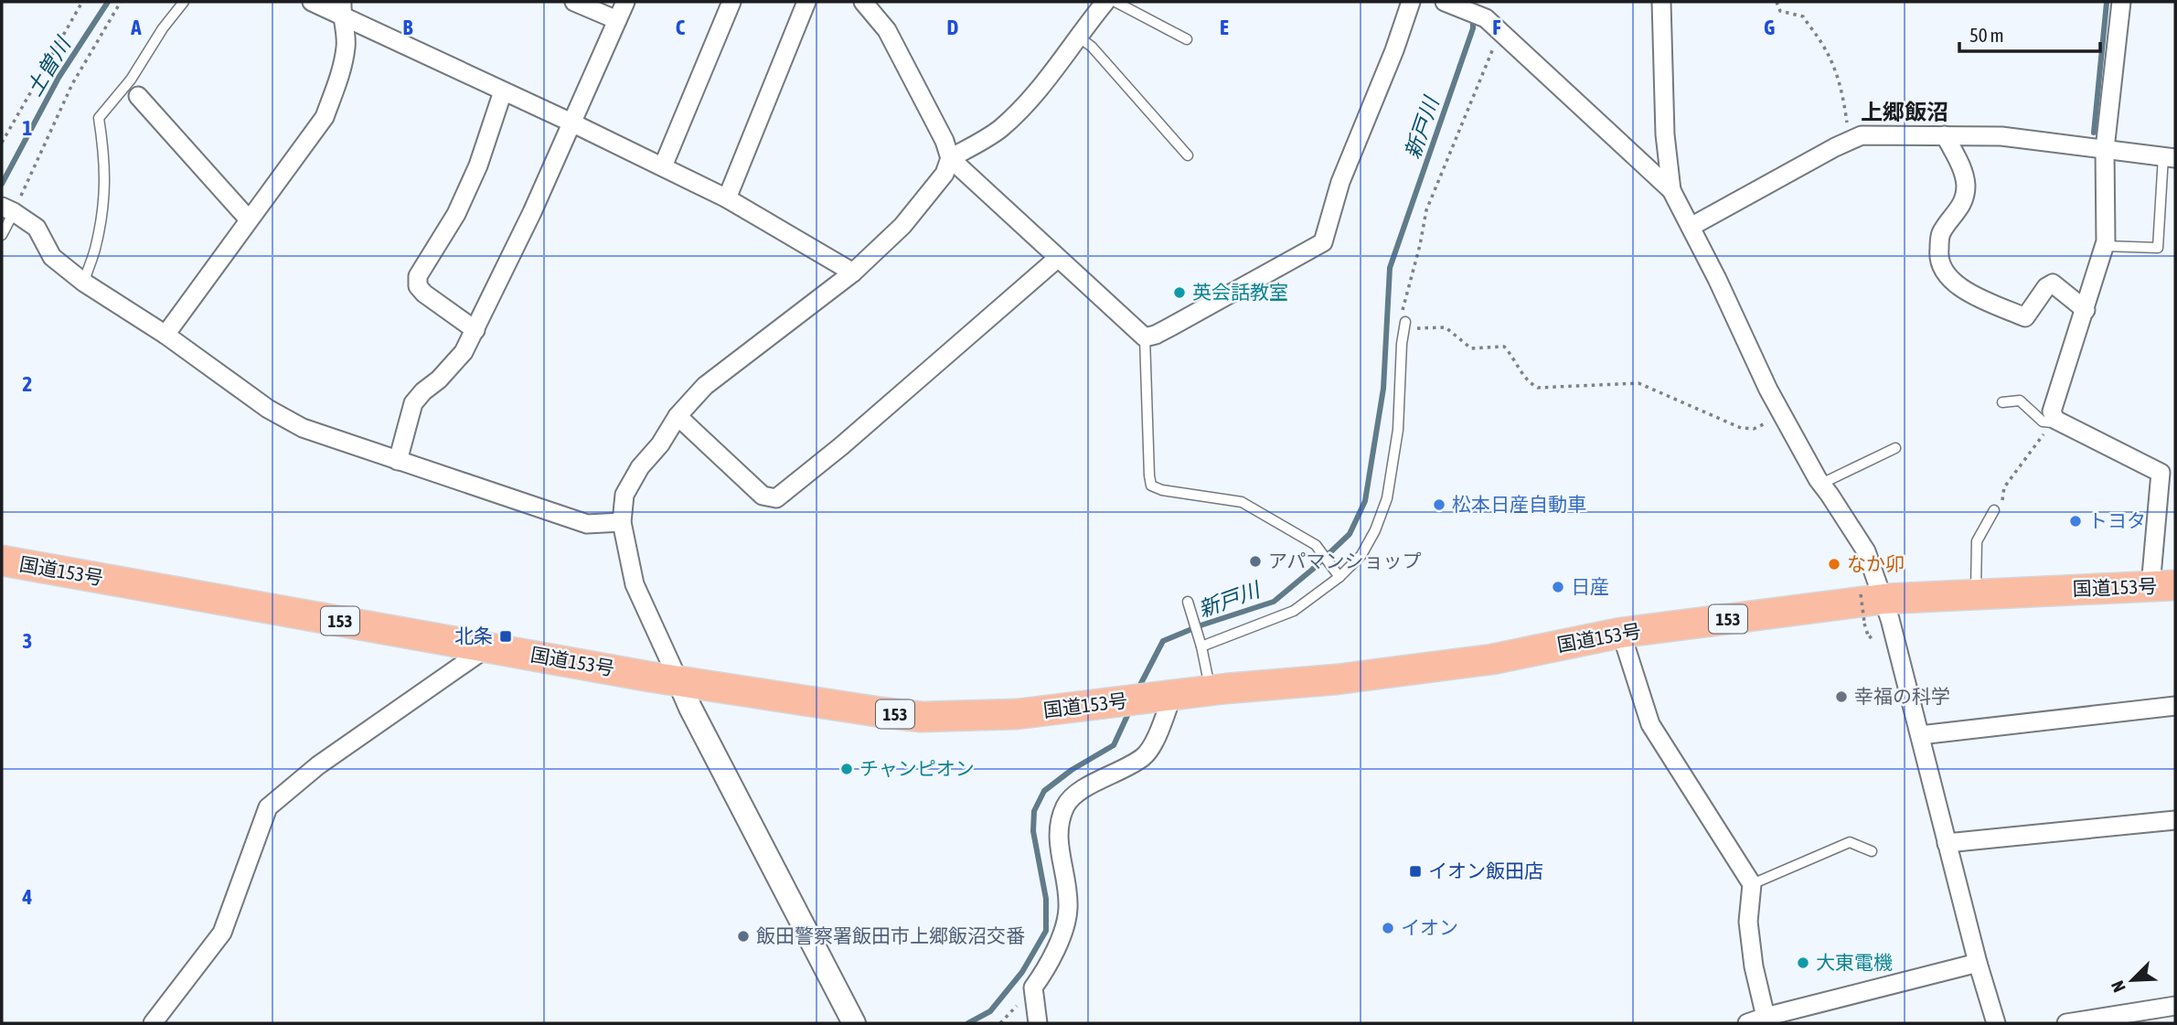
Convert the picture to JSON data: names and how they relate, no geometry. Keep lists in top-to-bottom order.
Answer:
{
  "streets": {
    "highway": ["国道153号", "153"]
  },
  "districts": ["上郷飯沼"],
  "water": ["土曽川", "新戸川"],
  "places": {
    "other": [
      "英会話教室",
      "松本日産自動車",
      "トヨタ",
      "アパマンショップ",
      "なか卯",
      "日産",
      "幸福の科学",
      "チャンピオン",
      "イオン",
      "飯田警察署飯田市上郷飯沼交番",
      "大東電機"
    ],
    "transit": ["北条", "イオン飯田店"]
  },
  "scale_bar": "50 m",
  "north": "bottom left",
  "grid": {
    "columns": [
      "A",
      "B",
      "C",
      "D",
      "E",
      "F",
      "G"
    ],
    "rows": [
      "1",
      "2",
      "3",
      "4"
    ]
  }
}
